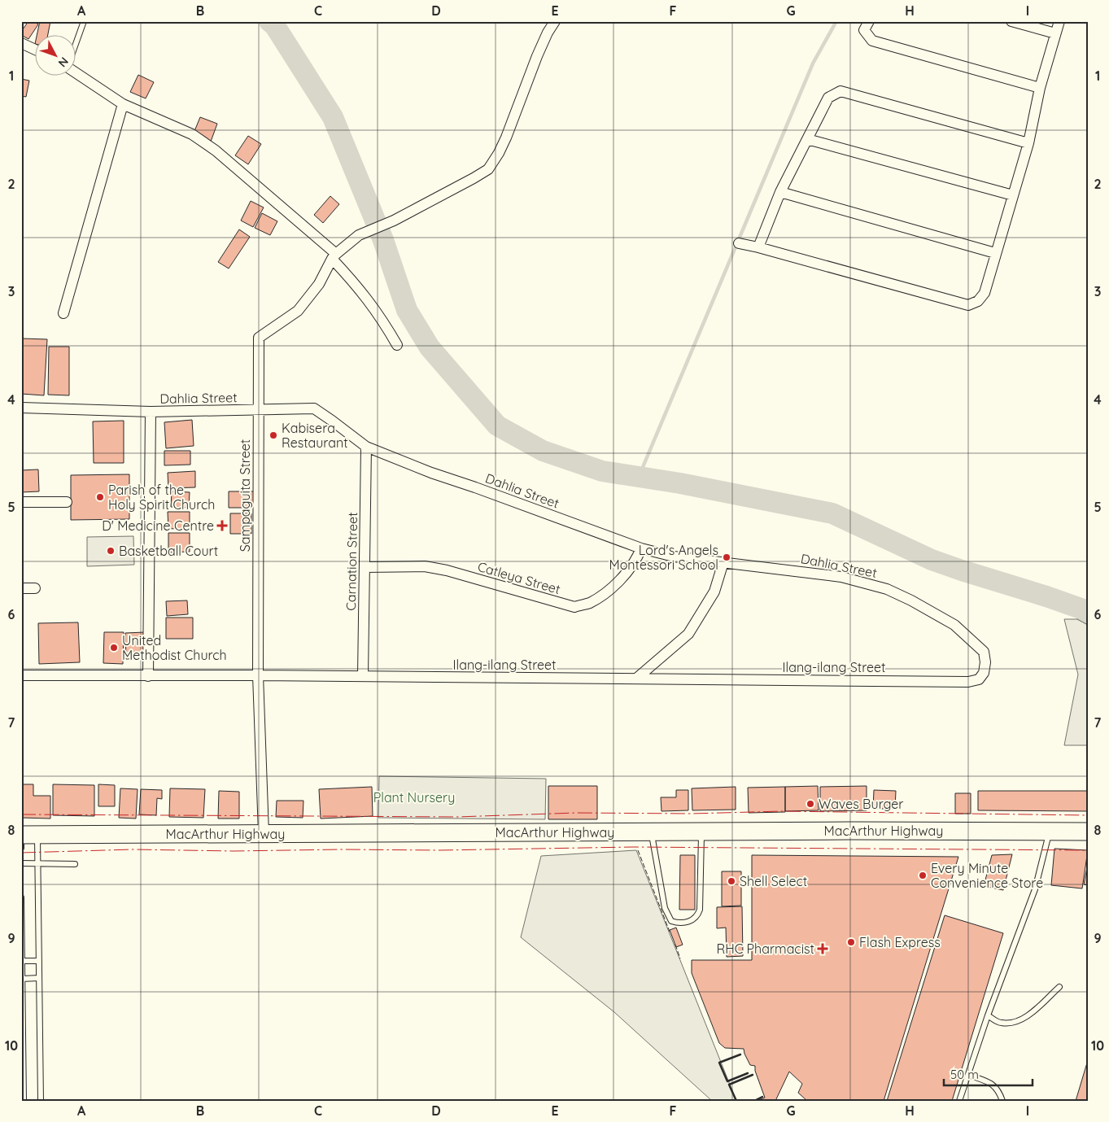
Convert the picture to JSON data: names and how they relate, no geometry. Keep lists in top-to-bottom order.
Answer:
{
  "streets": {
    "highway": ["MacArthur Highway"],
    "street": [
      "Dahlia Street",
      "Sampaguita Street",
      "Carnation Street",
      "Catleya Street",
      "Ilang-ilang Street"
    ]
  },
  "crossings": [
    ["Dahlia Street", "Sampaguita Street"],
    ["Dahlia Street", "Carnation Street"],
    ["Dahlia Street", "Catleya Street"],
    ["Dahlia Street", "Ilang-ilang Street"],
    ["Sampaguita Street", "Ilang-ilang Street"],
    ["Sampaguita Street", "MacArthur Highway"],
    ["Carnation Street", "Catleya Street"],
    ["Carnation Street", "Ilang-ilang Street"]
  ],
  "parks": ["Plant Nursery"],
  "places": {
    "other": [
      "Kabisera Restaurant",
      "Parish of the Holy Spirit Church",
      "Basketball Court",
      "Lord's Angels Montessori School",
      "United Methodist Church",
      "Waves Burger",
      "Every Minute Convenience Store",
      "Shell Select",
      "Flash Express"
    ],
    "health": ["D' Medicine Centre", "RHC Pharmacist"]
  },
  "scale_bar": "50 m",
  "north": "bottom right",
  "grid": {
    "columns": [
      "A",
      "B",
      "C",
      "D",
      "E",
      "F",
      "G",
      "H",
      "I"
    ],
    "rows": [
      "1",
      "2",
      "3",
      "4",
      "5",
      "6",
      "7",
      "8",
      "9",
      "10"
    ]
  }
}
